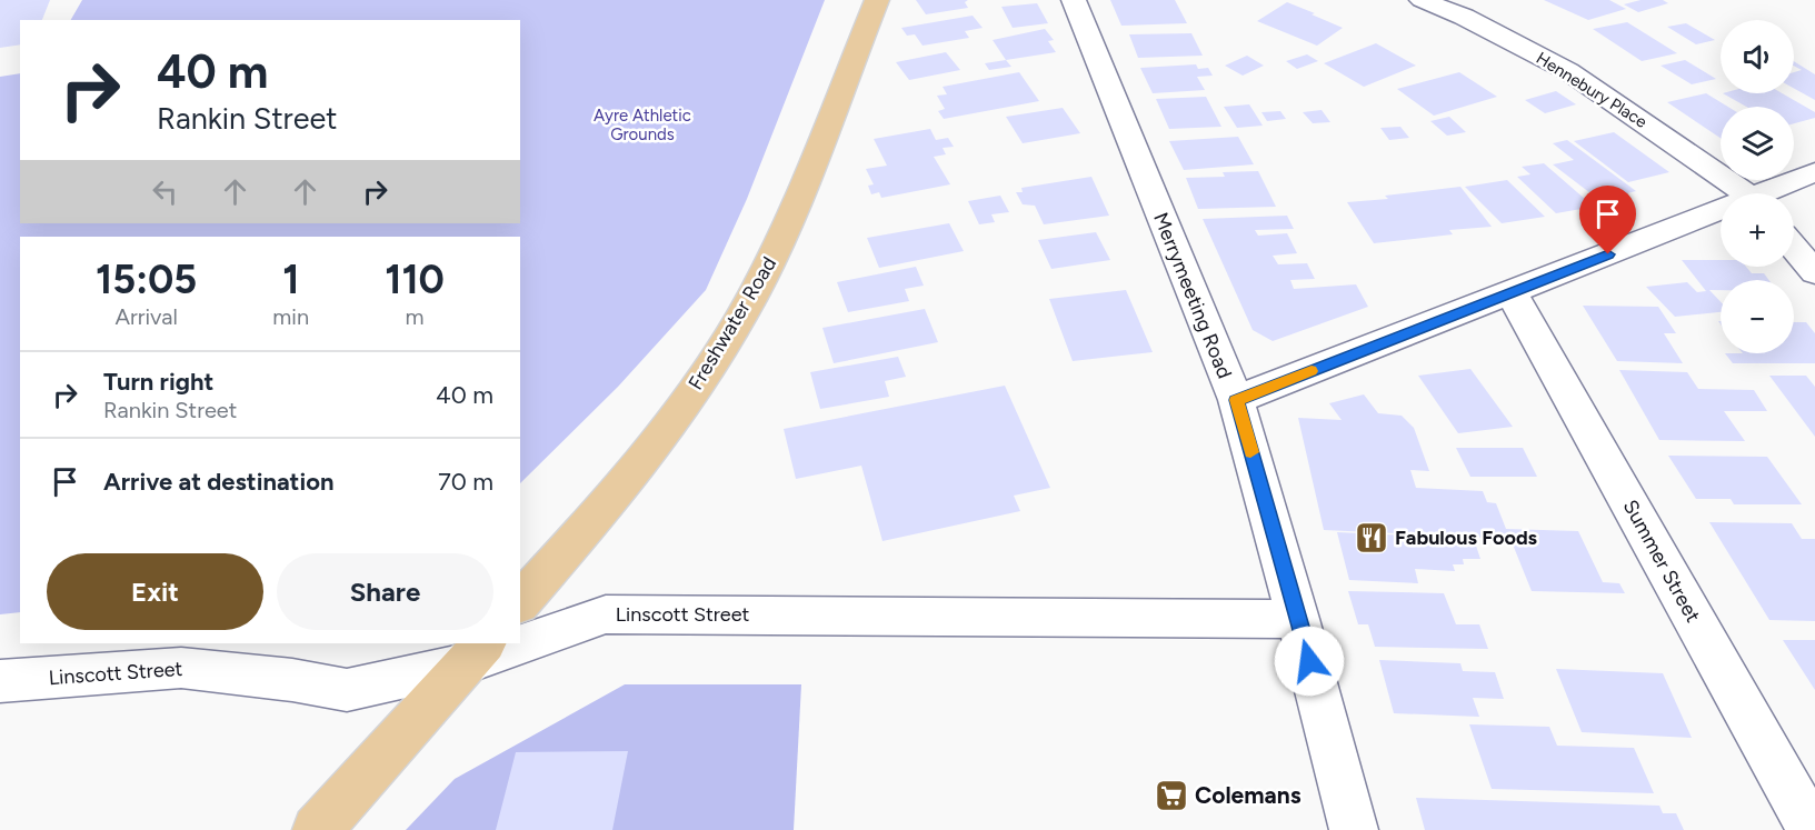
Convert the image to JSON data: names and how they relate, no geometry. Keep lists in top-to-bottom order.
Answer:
{
  "streets": {
    "main road": ["Freshwater Road"],
    "street": [
      "Hennebury Place",
      "Merrymeeting Road",
      "Summer Street",
      "Linscott Street"
    ]
  },
  "crossings": [
    ["Merrymeeting Road", "Linscott Street"]
  ],
  "parks": ["Ayre Athletic Grounds"],
  "places": {
    "restaurant": ["Fabulous Foods"],
    "supermarket": ["Colemans"]
  },
  "page": {
    "map_buttons": ["+", "−"],
    "turn": ["40 m", "Rankin Street"],
    "eta": [
      "15:05",
      "Arrival",
      "1",
      "min",
      "110",
      "m"
    ],
    "list": [
      {
        "name": "Turn right",
        "note": "Rankin Street",
        "value": "40 m"
      },
      {
        "name": "Arrive at destination",
        "value": "70 m"
      }
    ],
    "buttons": ["Exit", "Share"]
  }
}
